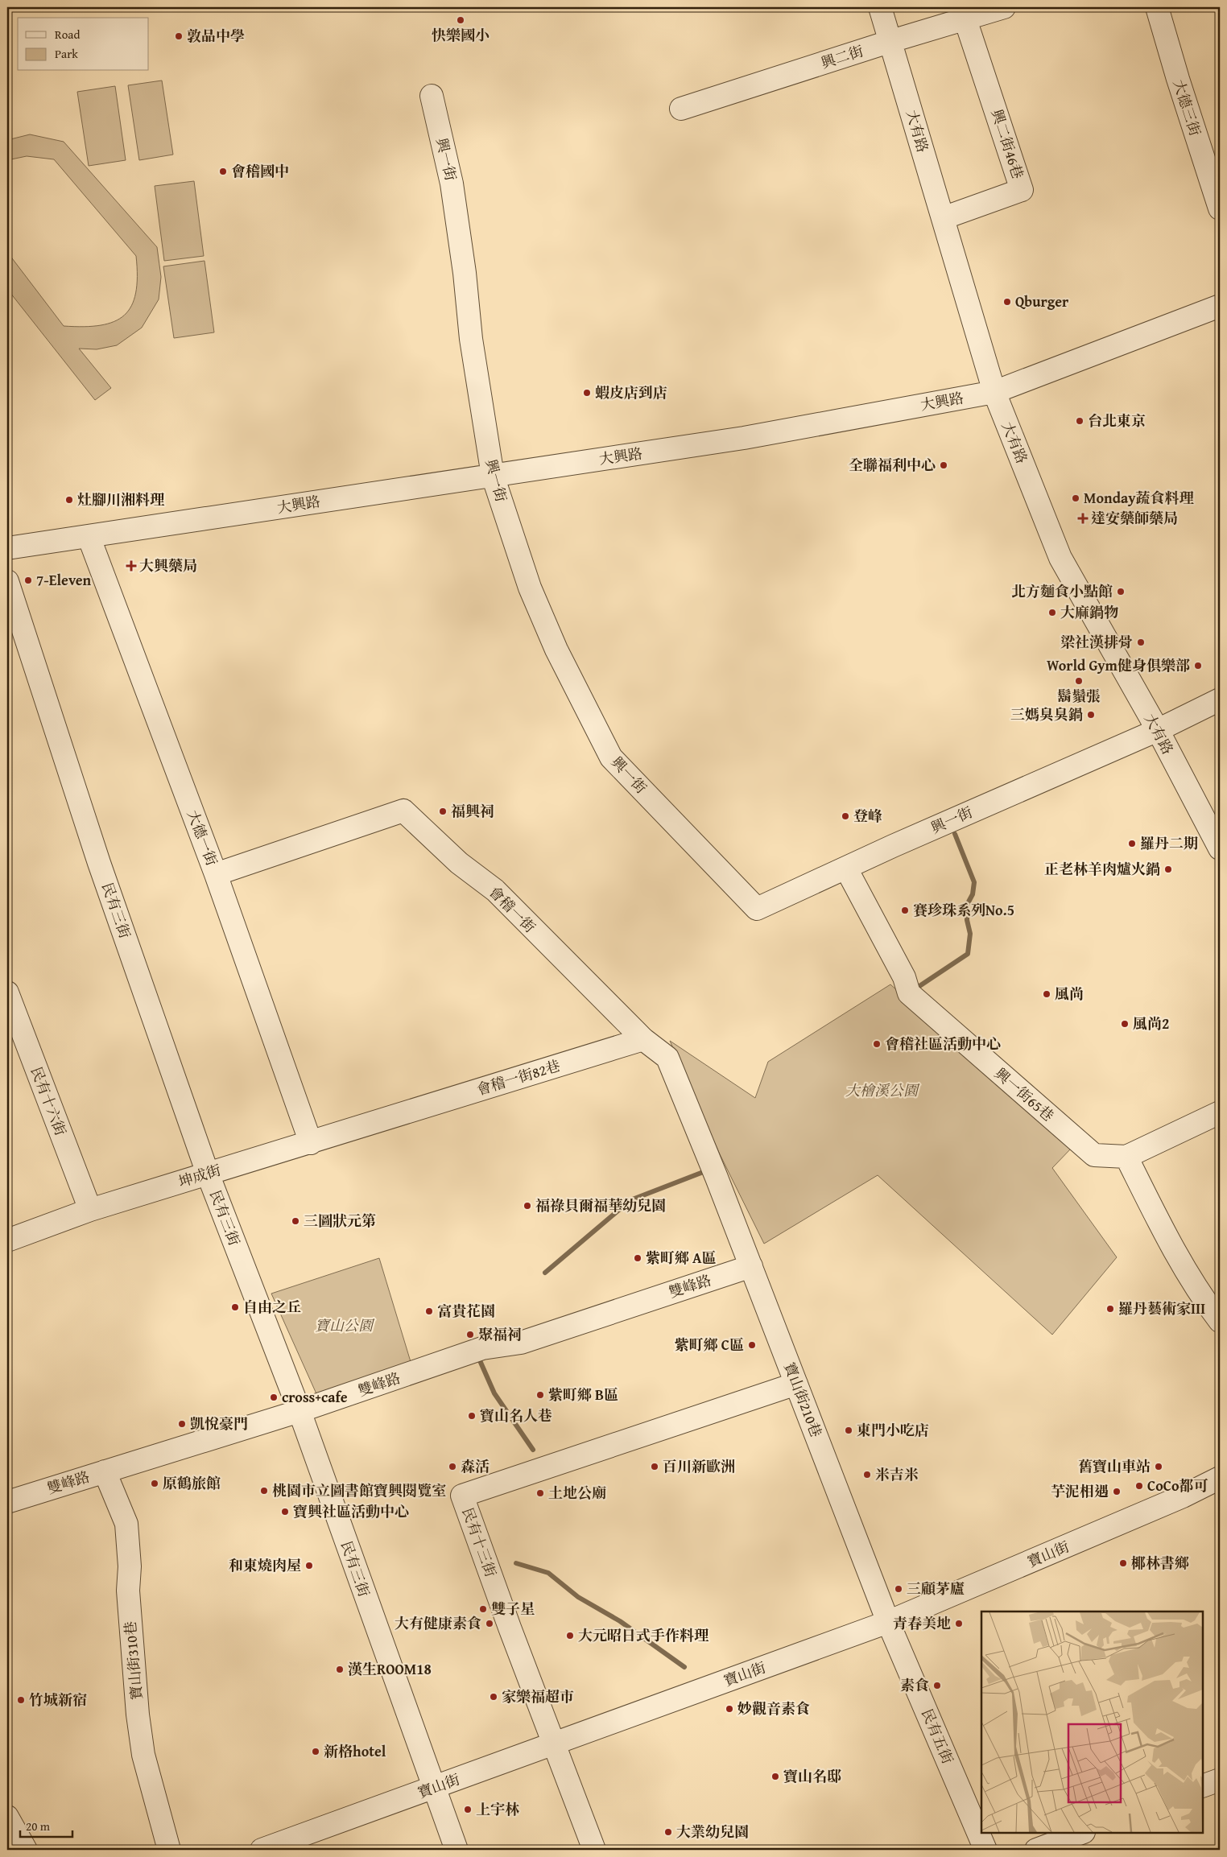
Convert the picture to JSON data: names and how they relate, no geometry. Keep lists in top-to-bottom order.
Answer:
{
  "streets": {
    "street": [
      "興二街",
      "大德三街",
      "大有路",
      "興二街46巷",
      "興一街",
      "大興路",
      "大德一街",
      "會稽一街",
      "民有三街",
      "會稽一街82巷",
      "興一街65巷",
      "民有十六街",
      "坤成街",
      "雙峰路",
      "寶山街210巷",
      "民有十三街",
      "寶山街",
      "寶山街310巷",
      "民有五街"
    ]
  },
  "crossings": [
    ["興二街", "大有路"],
    ["興二街", "興二街46巷"],
    ["大有路", "興二街46巷"],
    ["大有路", "興一街"],
    ["大有路", "大興路"],
    ["興一街", "大興路"],
    ["興一街", "興一街65巷"],
    ["大興路", "大德一街"],
    ["大德一街", "會稽一街"],
    ["大德一街", "坤成街"],
    ["會稽一街", "會稽一街82巷"],
    ["會稽一街", "寶山街210巷"],
    ["民有三街", "坤成街"],
    ["民有三街", "雙峰路"],
    ["民有三街", "寶山街"],
    ["會稽一街82巷", "坤成街"],
    ["民有十六街", "坤成街"],
    ["雙峰路", "寶山街210巷"],
    ["雙峰路", "寶山街310巷"],
    ["寶山街210巷", "民有十三街"],
    ["寶山街210巷", "寶山街"],
    ["寶山街210巷", "民有五街"],
    ["民有十三街", "寶山街"],
    ["寶山街", "民有五街"]
  ],
  "parks": ["大檜溪公園", "寶山公園"],
  "places": {
    "other": [
      "快樂國小",
      "敦品中學",
      "會稽國中",
      "Qburger",
      "蝦皮店到店",
      "台北東京",
      "全聯福利中心",
      "Monday蔬食料理",
      "灶腳川湘料理",
      "7-Eleven",
      "北方麵食小點館",
      "大麻鍋物",
      "梁社漢排骨",
      "World Gym健身俱樂部",
      "鬍鬚張",
      "三媽臭臭鍋",
      "福興祠",
      "登峰",
      "羅丹二期",
      "正老林羊肉爐火鍋",
      "賽珍珠系列No.5",
      "風尚",
      "風尚2",
      "會稽社區活動中心",
      "福祿貝爾福華幼兒園",
      "三圖狀元第",
      "紫町鄉 A區",
      "自由之丘",
      "羅丹藝術家Ⅲ",
      "富貴花園",
      "聚福祠",
      "紫町鄉 C區",
      "紫町鄉 B區",
      "cross+cafe",
      "寶山名人巷",
      "凱悅豪門",
      "東門小吃店",
      "森活",
      "百川新歐洲",
      "舊寶山車站",
      "米吉米",
      "原鶴旅館",
      "CoCo都可",
      "桃園市立圖書館寶興閱覽室",
      "芋泥相遇",
      "土地公廟",
      "寶興社區活動中心",
      "椰林書鄉",
      "和東燒肉屋",
      "三顧茅廬",
      "雙子星",
      "大有健康素食",
      "青春美地",
      "大元昭日式手作料理",
      "漢生ROOM18",
      "素食",
      "家樂福超市",
      "竹城新宿",
      "妙觀音素食",
      "新格hotel",
      "寶山名邸",
      "上宇林",
      "大業幼兒園"
    ],
    "health": ["達安藥師藥局", "大興藥局"]
  },
  "legend": ["Road", "Park"],
  "scale_bar": "20 m"
}
